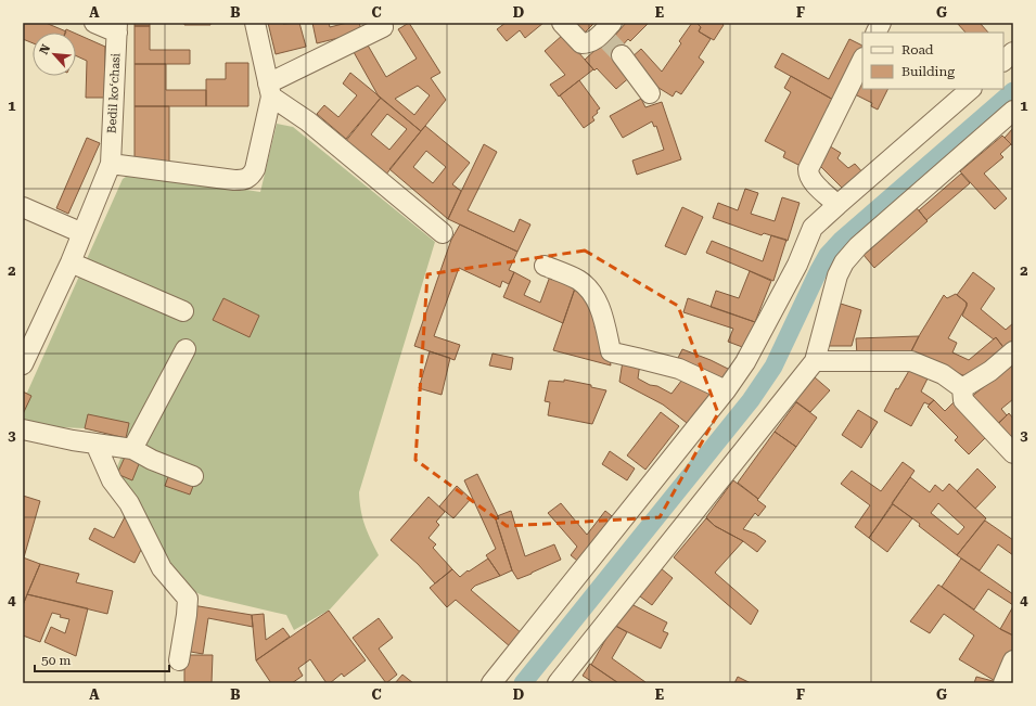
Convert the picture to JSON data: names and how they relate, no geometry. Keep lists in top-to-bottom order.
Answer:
{
  "streets": {
    "street": ["Bedil koʻchasi"]
  },
  "legend": ["Road", "Building"],
  "scale_bar": "50 m",
  "north": "top left",
  "grid": {
    "columns": [
      "A",
      "B",
      "C",
      "D",
      "E",
      "F",
      "G"
    ],
    "rows": [
      "1",
      "2",
      "3",
      "4"
    ]
  }
}
